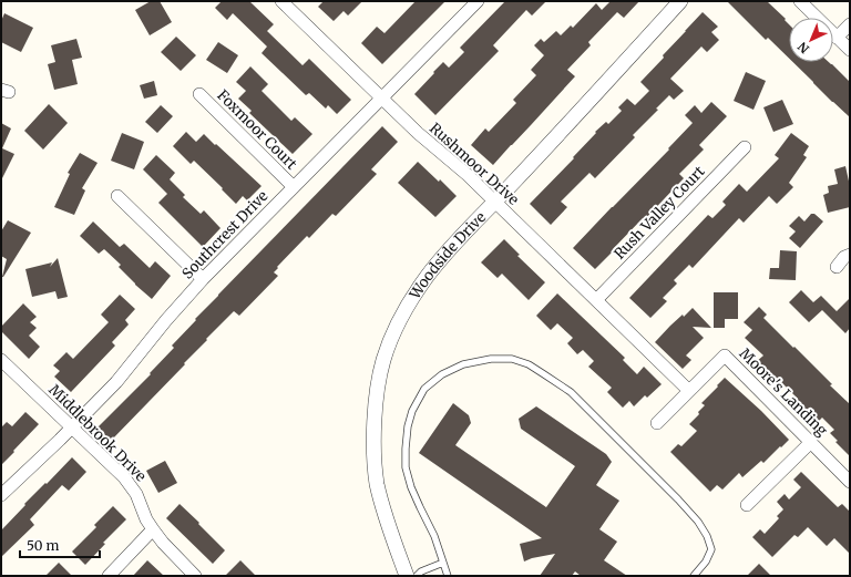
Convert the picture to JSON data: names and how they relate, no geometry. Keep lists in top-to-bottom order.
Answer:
{
  "streets": {
    "street": [
      "Foxmoor Court",
      "Rushmoor Drive",
      "Rush Valley Court",
      "Southcrest Drive",
      "Woodside Drive",
      "Moore's Landing",
      "Middlebrook Drive"
    ]
  },
  "crossings": [
    ["Foxmoor Court", "Southcrest Drive"],
    ["Rushmoor Drive", "Rush Valley Court"],
    ["Rushmoor Drive", "Southcrest Drive"],
    ["Rushmoor Drive", "Woodside Drive"],
    ["Rushmoor Drive", "Moore's Landing"],
    ["Southcrest Drive", "Middlebrook Drive"]
  ],
  "scale_bar": "50 m",
  "north": "bottom left"
}
